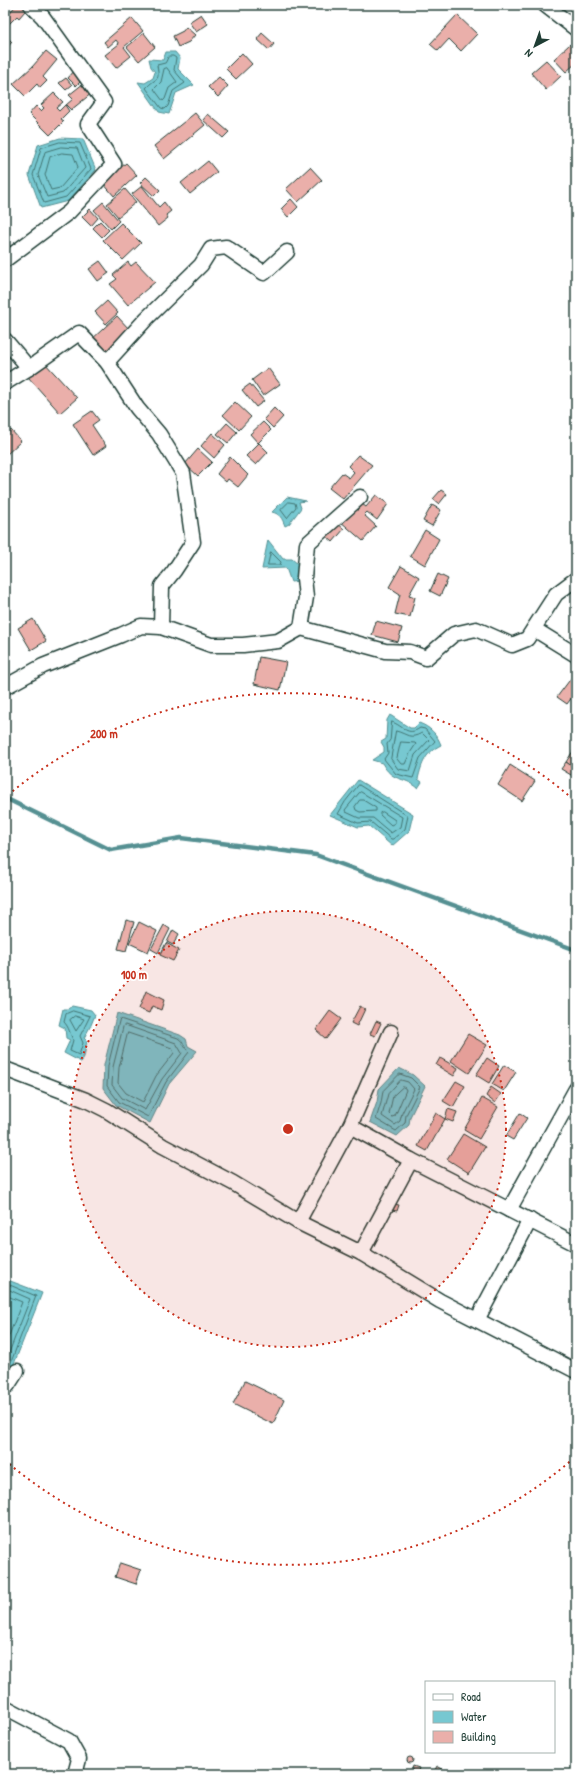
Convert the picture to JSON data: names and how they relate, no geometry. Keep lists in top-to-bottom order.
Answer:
{
  "legend": ["Road", "Water", "Building"],
  "north": "bottom left",
  "rings": ["200 m", "100 m"]
}
